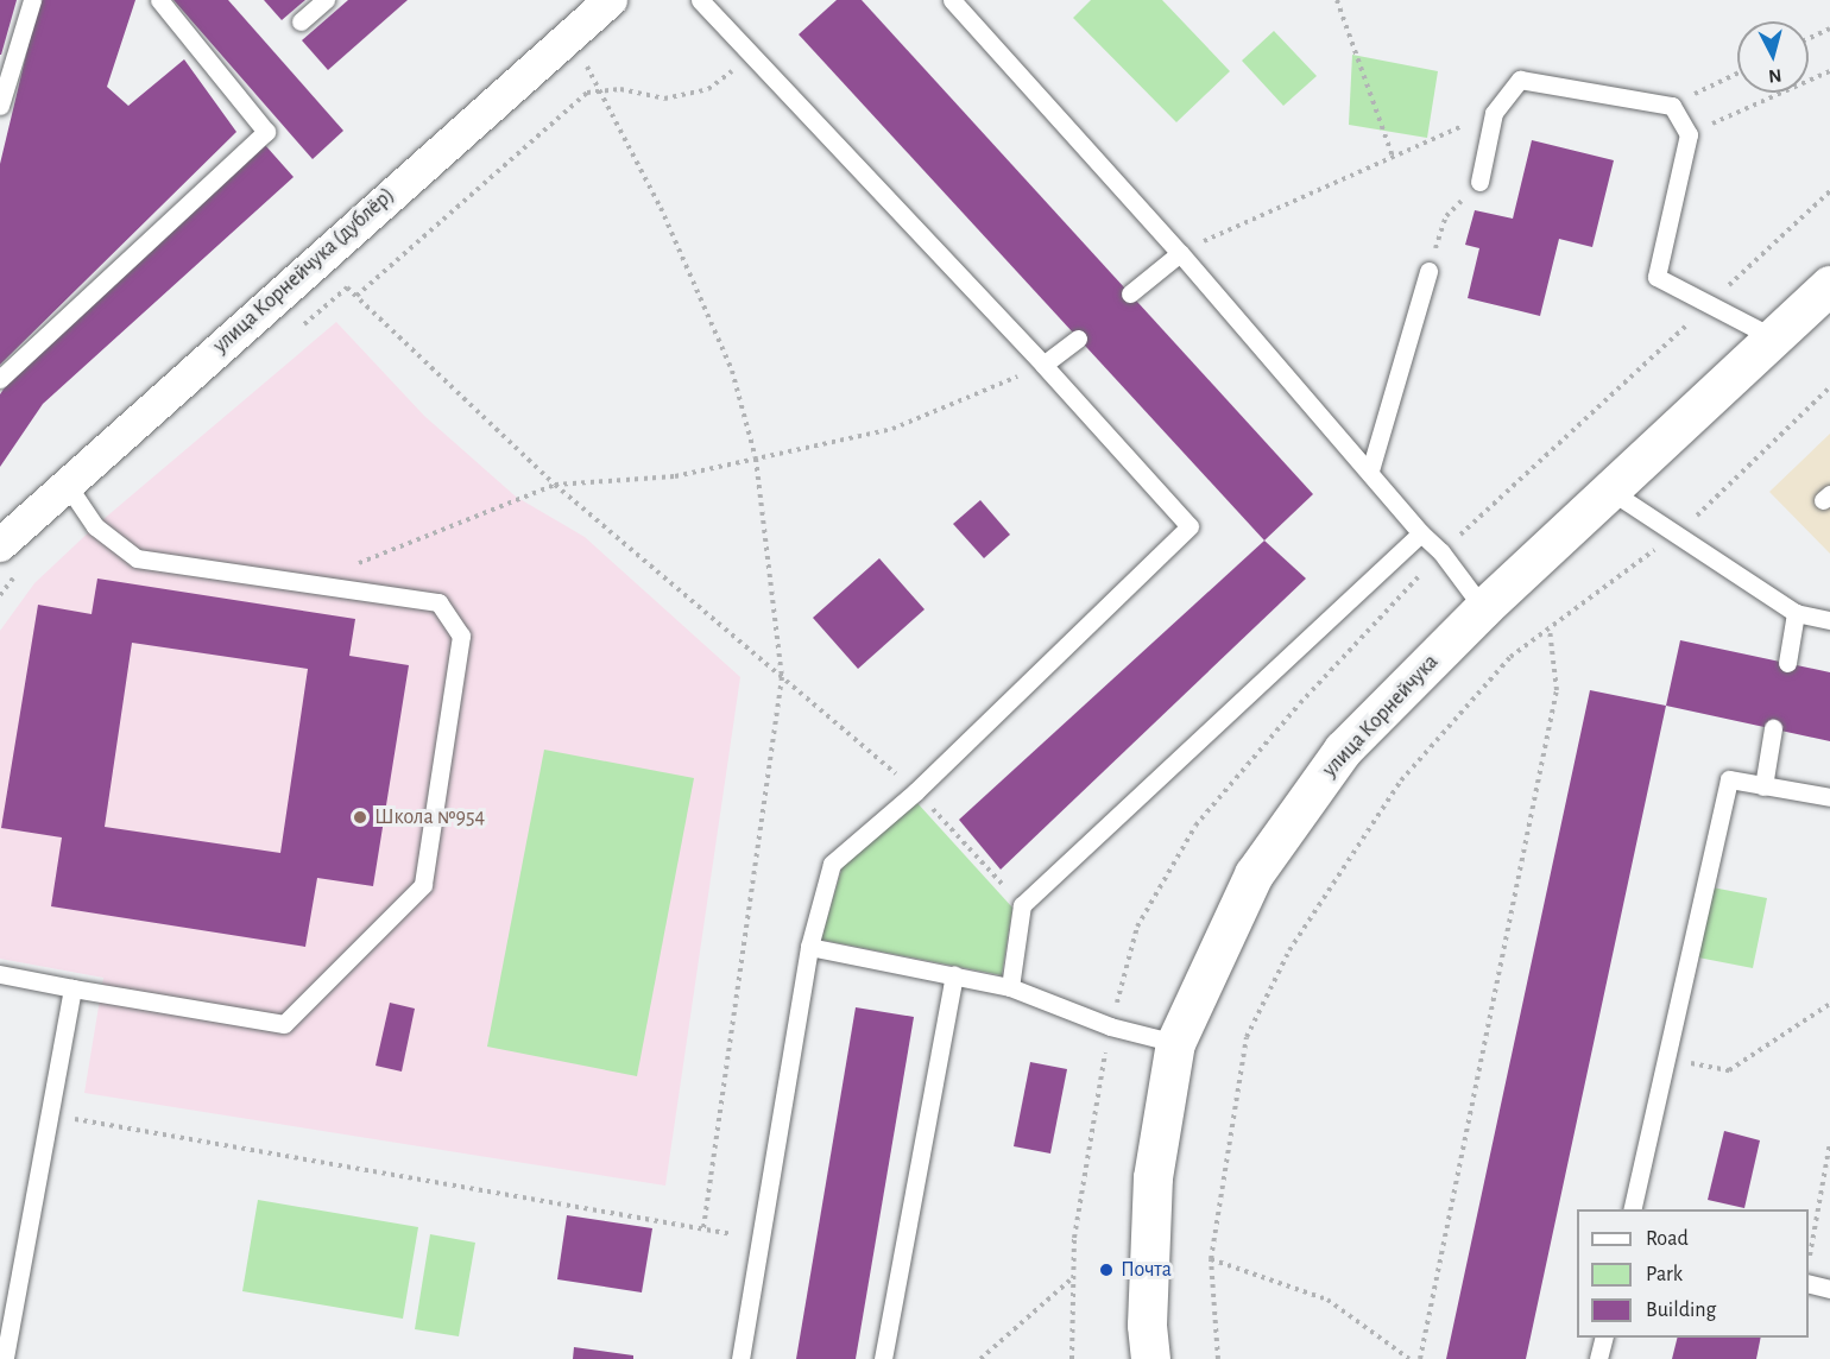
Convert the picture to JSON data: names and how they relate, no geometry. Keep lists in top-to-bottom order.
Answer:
{
  "streets": {
    "street": ["улица Корнейчука (дублёр)", "улица Корнейчука"]
  },
  "places": ["Школа №954", "Почта"],
  "legend": ["Road", "Park", "Building"],
  "north": "bottom"
}
